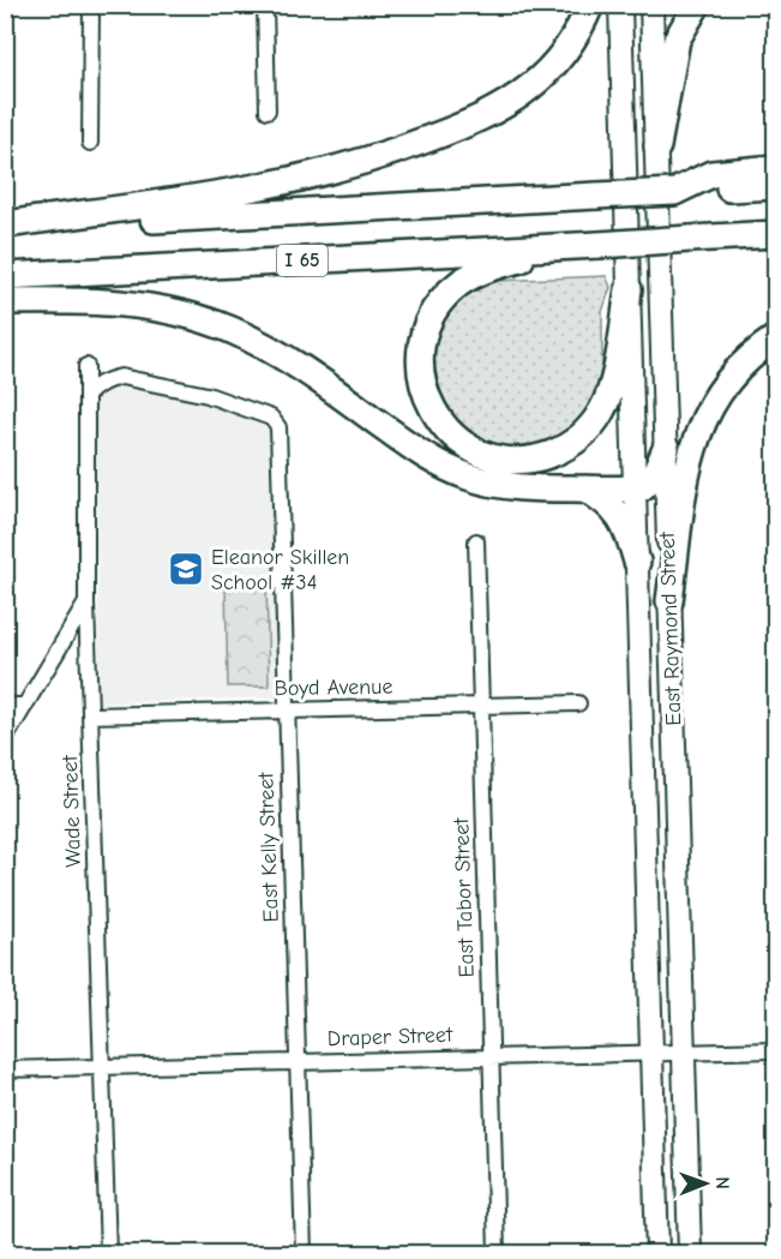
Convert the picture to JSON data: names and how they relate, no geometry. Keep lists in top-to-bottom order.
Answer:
{
  "streets": {
    "highway": ["I 65"],
    "main road": ["East Raymond Street"],
    "street": [
      "Boyd Avenue",
      "Wade Street",
      "East Kelly Street",
      "East Tabor Street",
      "Draper Street"
    ]
  },
  "crossings": [
    ["East Raymond Street", "Draper Street"],
    ["Boyd Avenue", "Wade Street"],
    ["Boyd Avenue", "East Kelly Street"],
    ["Boyd Avenue", "East Tabor Street"],
    ["Wade Street", "East Kelly Street"],
    ["Wade Street", "Draper Street"],
    ["East Kelly Street", "Draper Street"],
    ["East Tabor Street", "Draper Street"]
  ],
  "places": {
    "school or university": ["Eleanor Skillen School #34"]
  },
  "north": "right"
}
